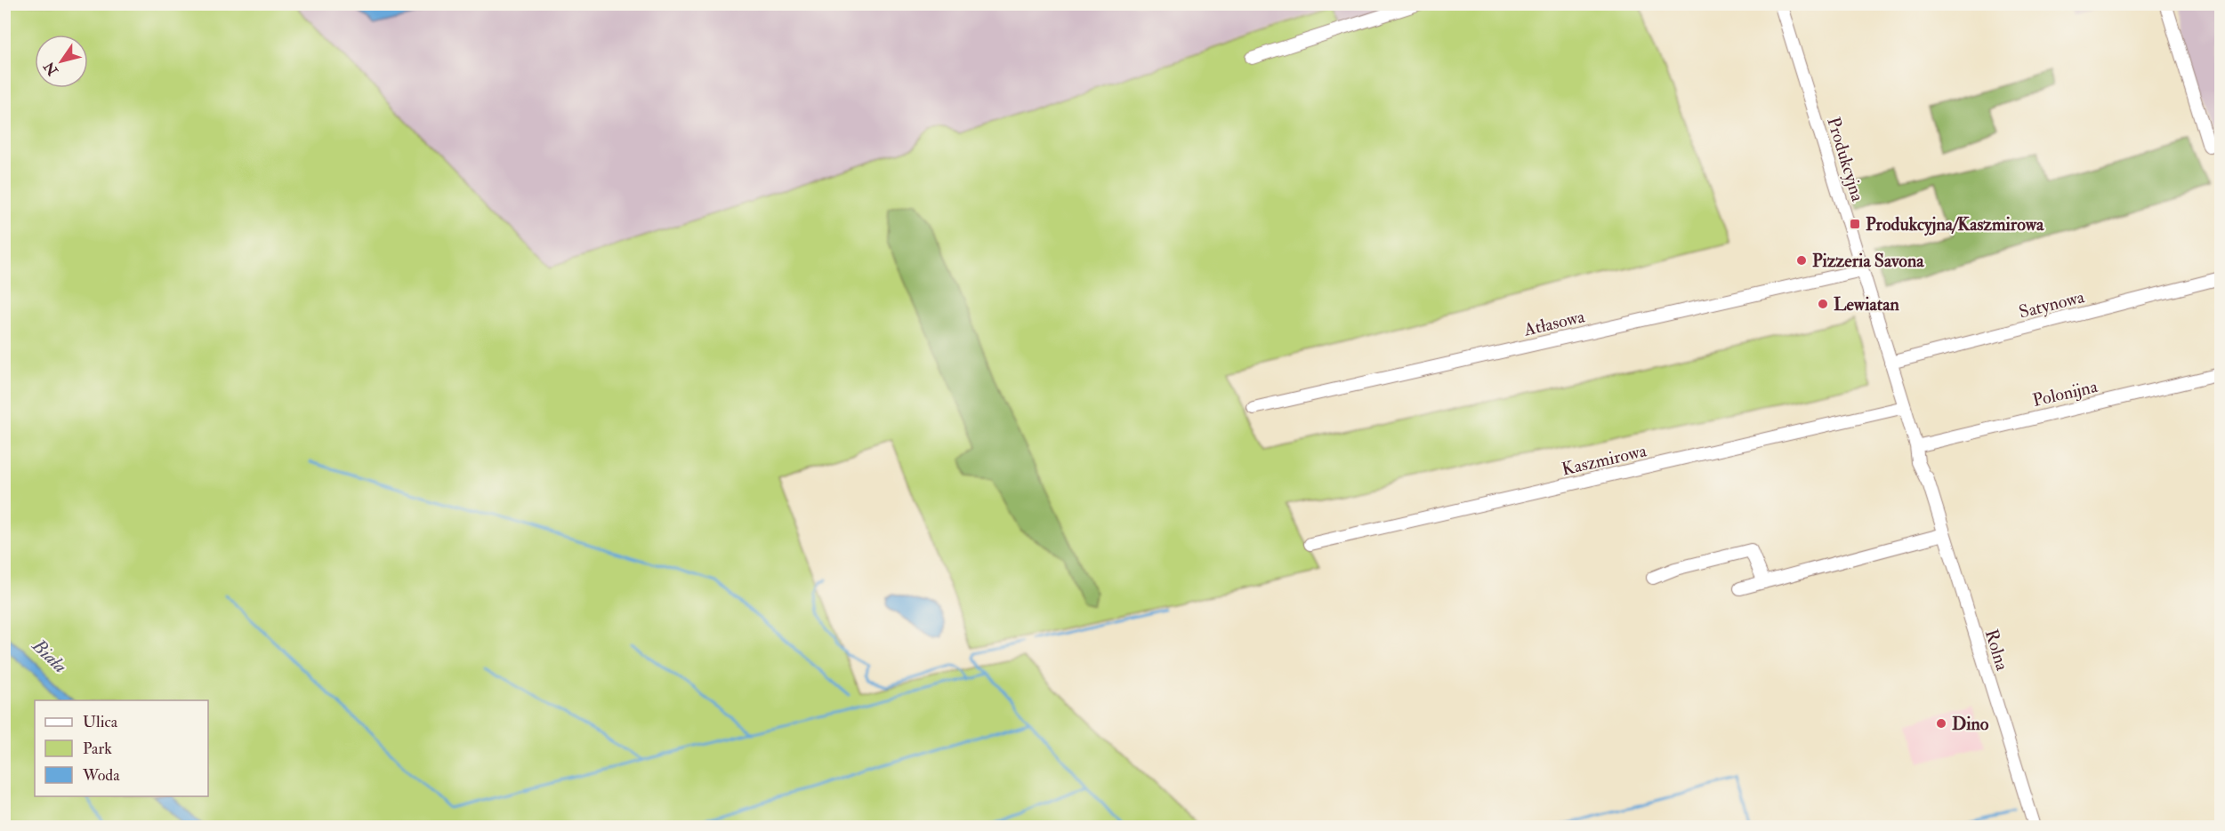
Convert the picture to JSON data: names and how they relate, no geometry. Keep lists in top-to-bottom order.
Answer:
{
  "streets": {
    "street": [
      "Produkcyjna",
      "Satynowa",
      "Atłasowa",
      "Polonijna",
      "Kaszmirowa",
      "Rolna"
    ]
  },
  "crossings": [
    ["Produkcyjna", "Satynowa"],
    ["Produkcyjna", "Atłasowa"],
    ["Produkcyjna", "Polonijna"],
    ["Produkcyjna", "Kaszmirowa"],
    ["Produkcyjna", "Rolna"],
    ["Polonijna", "Rolna"]
  ],
  "water": ["Biała"],
  "places": {
    "transit": ["Produkcyjna/Kaszmirowa"],
    "other": ["Pizzeria Savona", "Lewiatan", "Dino"]
  },
  "legend": ["Ulica", "Park", "Woda"],
  "north": "bottom left"
}
